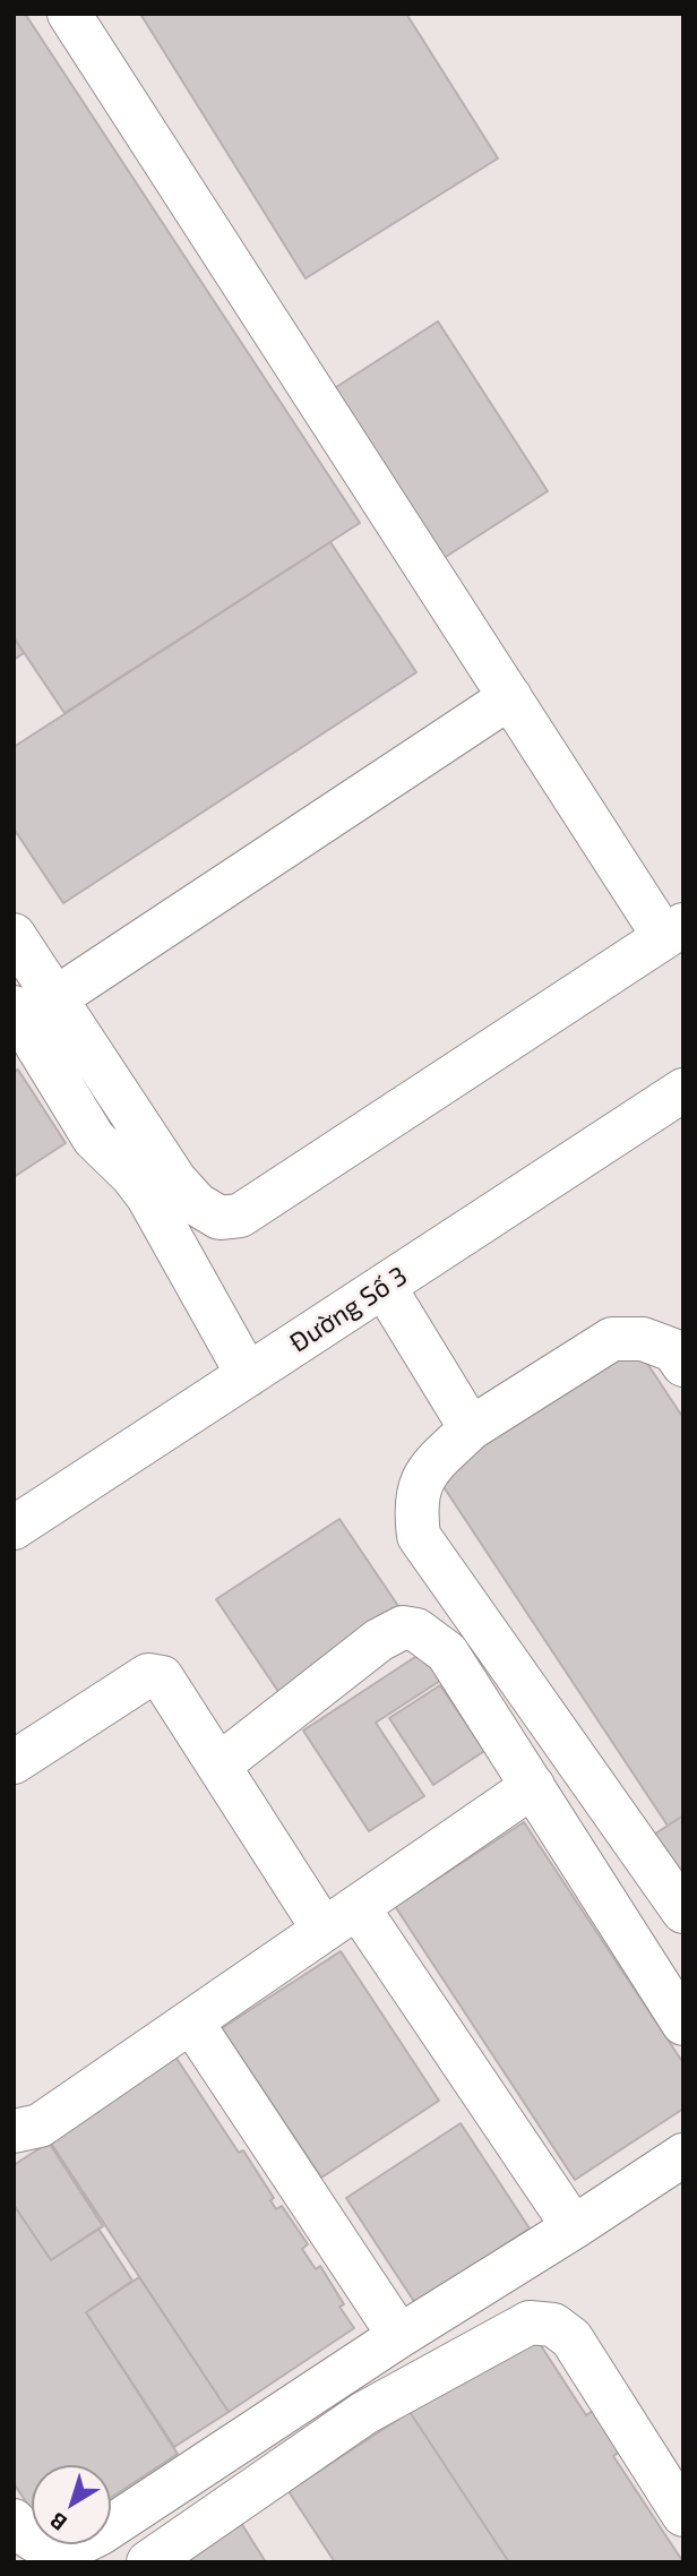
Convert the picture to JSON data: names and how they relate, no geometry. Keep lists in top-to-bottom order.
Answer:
{
  "streets": {
    "street": ["Đường Số 3"]
  },
  "north": "bottom left"
}
